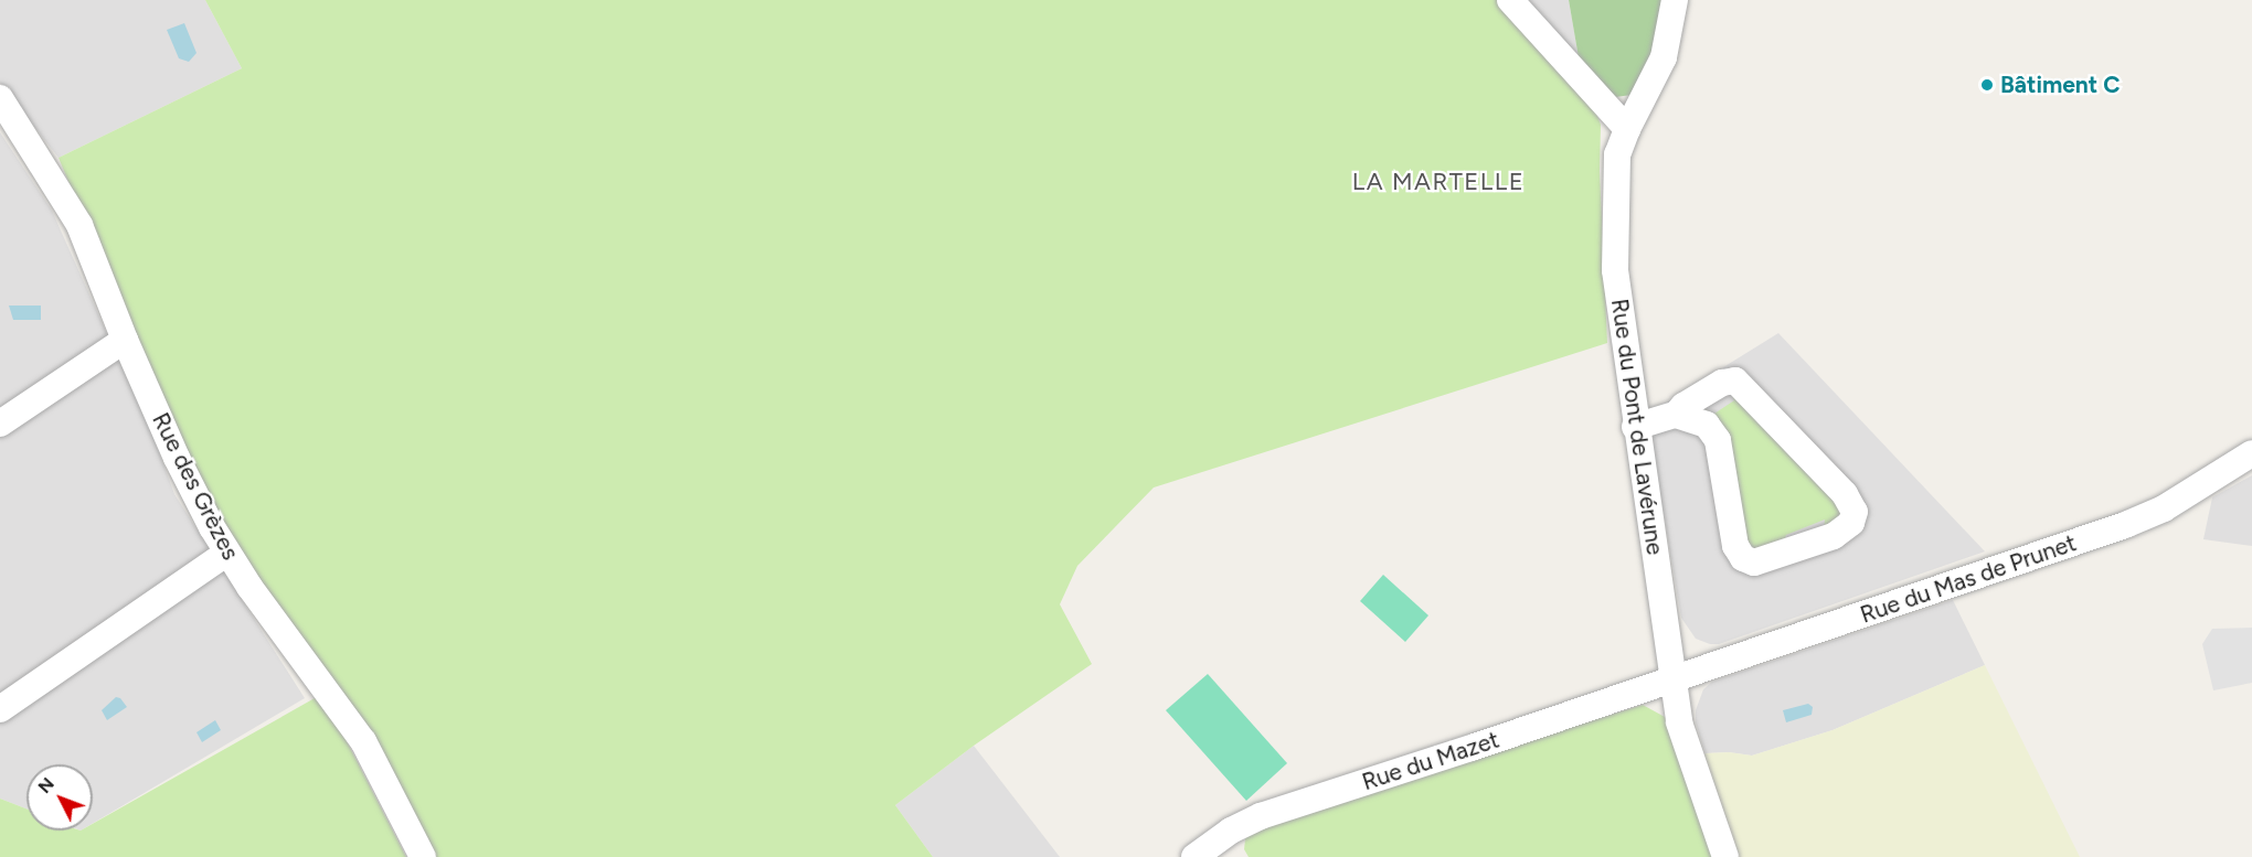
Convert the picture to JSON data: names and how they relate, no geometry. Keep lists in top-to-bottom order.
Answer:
{
  "streets": {
    "street": [
      "Rue du Pont de Lavérune",
      "Rue des Grèzes",
      "Rue du Mas de Prunet",
      "Rue du Mazet"
    ]
  },
  "crossings": [
    ["Rue du Pont de Lavérune", "Rue du Mas de Prunet"],
    ["Rue du Pont de Lavérune", "Rue du Mazet"],
    ["Rue du Mas de Prunet", "Rue du Mazet"]
  ],
  "districts": ["LA MARTELLE"],
  "places": ["Bâtiment C"],
  "north": "top left"
}
